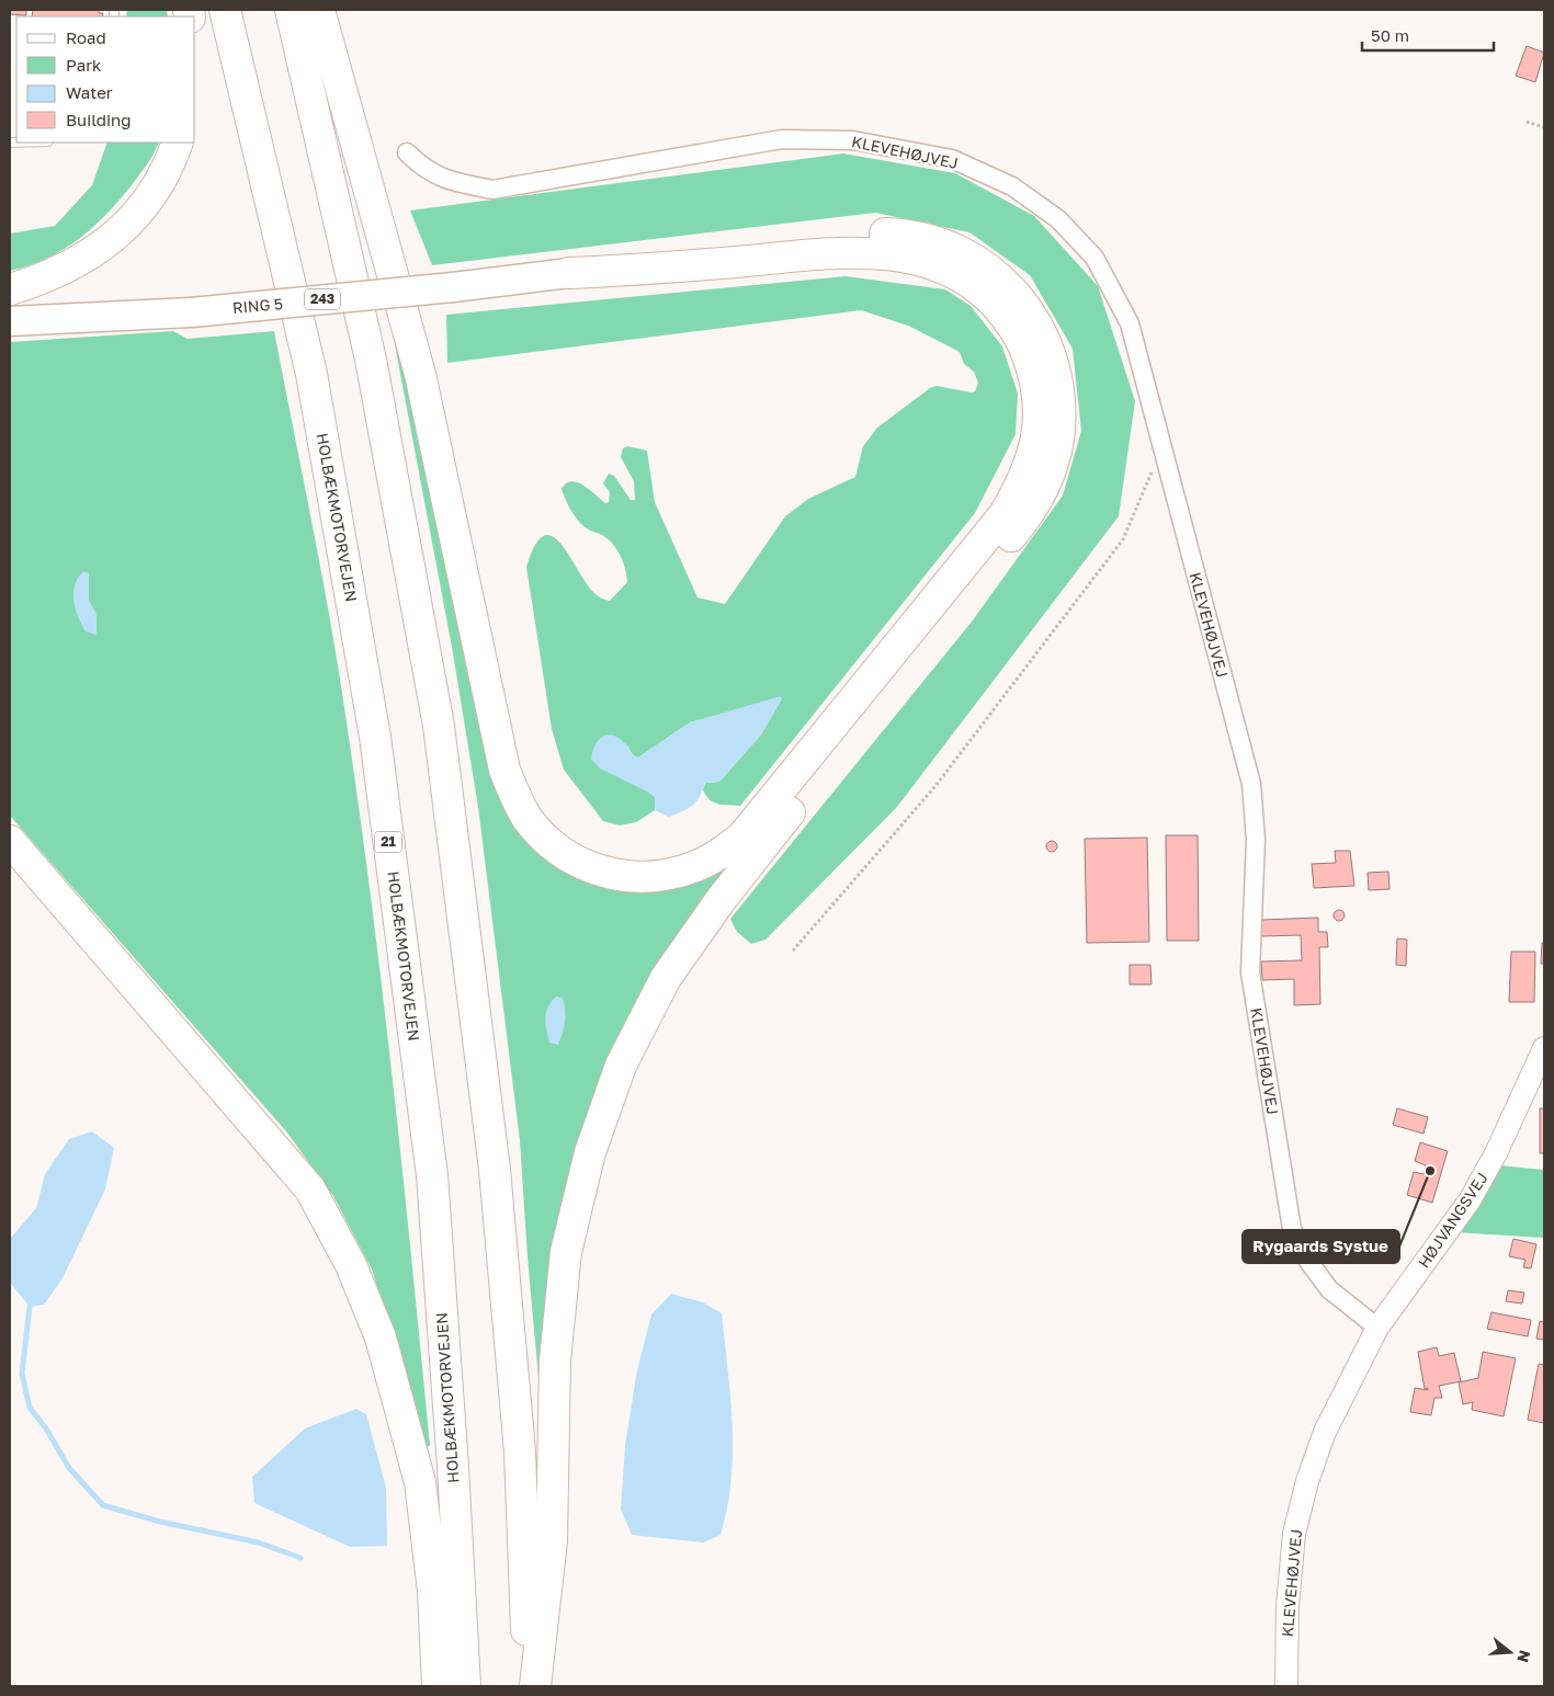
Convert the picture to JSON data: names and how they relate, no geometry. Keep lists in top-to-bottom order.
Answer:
{
  "streets": {
    "highway": [
      "243",
      "RING 5",
      "HOLBÆKMOTORVEJEN",
      "21"
    ],
    "street": ["KLEVEHØJVEJ", "HØJVANGSVEJ"]
  },
  "crossings": [
    ["KLEVEHØJVEJ", "HØJVANGSVEJ"]
  ],
  "places": ["Rygaards Systue"],
  "legend": [
    "Road",
    "Park",
    "Water",
    "Building"
  ],
  "scale_bar": "50 m",
  "north": "right"
}
